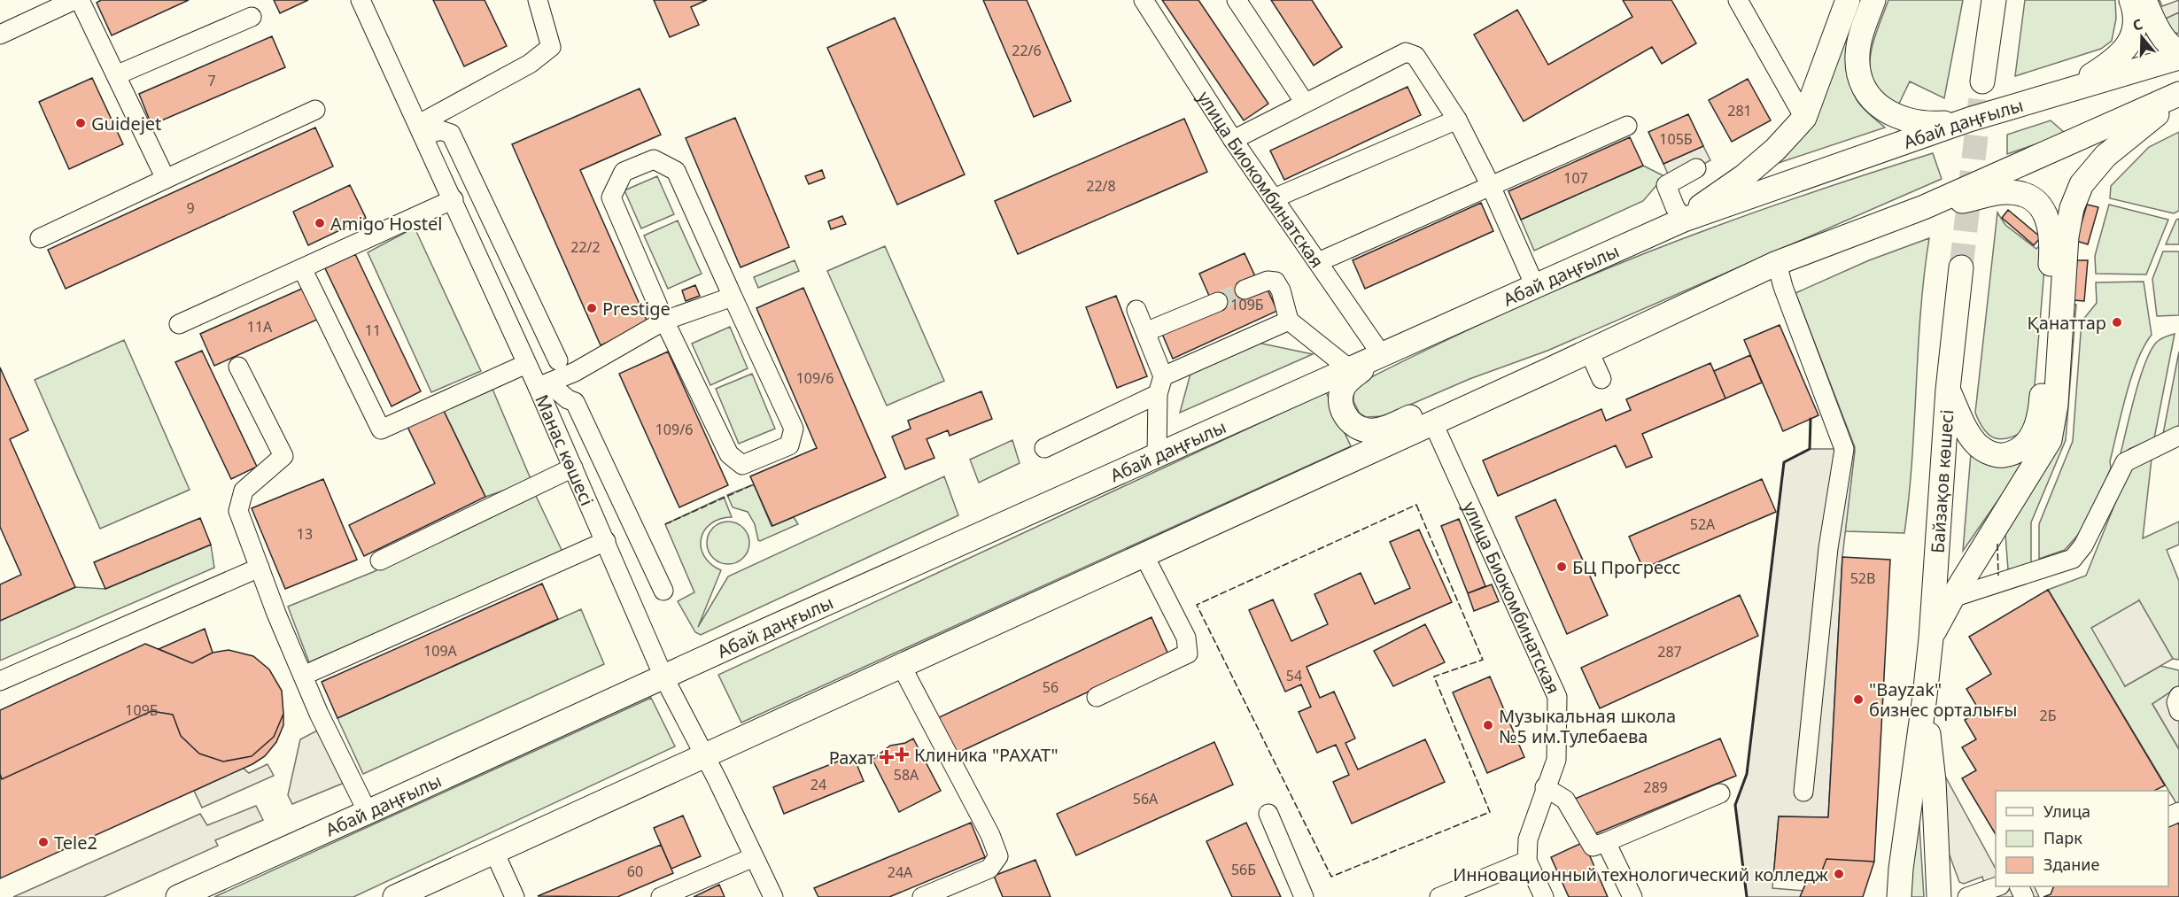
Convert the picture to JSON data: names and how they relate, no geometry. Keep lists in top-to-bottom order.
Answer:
{
  "streets": {
    "main road": ["Абай даңғылы", "Байзақов көшесі"],
    "street": ["улица Биокомбинатская", "Манас көшесі"]
  },
  "crossings": [
    ["Абай даңғылы", "улица Биокомбинатская"],
    ["Абай даңғылы", "Манас көшесі"]
  ],
  "places": {
    "other": [
      "Guidejet",
      "Amigo Hostel",
      "Prestige",
      "Қанаттар",
      "БЦ Прогресс",
      "\"Bayzak\" бизнес орталығы",
      "Музыкальная школа №5 им.Тулебаева",
      "Tele2",
      "Инновационный технологический колледж"
    ],
    "health": ["Клиника \"РАХАТ\"", "Рахат"]
  },
  "house_numbers": [
    "22/6",
    "7",
    "281",
    "105Б",
    "107",
    "22/8",
    "9",
    "22/2",
    "109Б",
    "11А",
    "11",
    "109/6",
    "109/6",
    "52А",
    "13",
    "52B",
    "109А",
    "287",
    "54",
    "56",
    "109Б",
    "2Б",
    "58А",
    "24",
    "289",
    "56А",
    "56Б",
    "60",
    "24А"
  ],
  "legend": ["Улица", "Парк", "Здание"],
  "north": "top"
}
